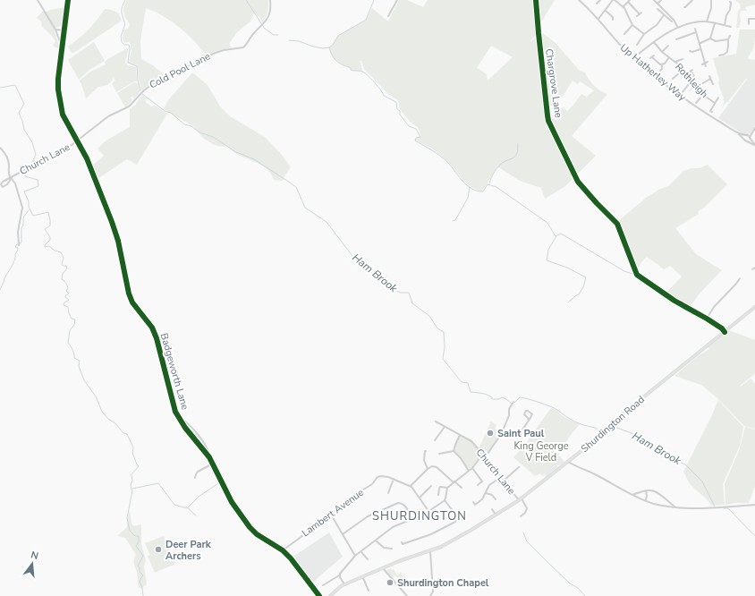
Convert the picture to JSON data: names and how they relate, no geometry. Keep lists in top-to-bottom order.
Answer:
{
  "streets": {
    "main road": ["Shurdington Road"],
    "street": [
      "Cold Pool Lane",
      "Up Hatherley Way",
      "Rothleigh",
      "Chargrove Lane",
      "Church Lane",
      "Badgeworth Lane",
      "Lambert Avenue"
    ]
  },
  "crossings": [
    ["Cold Pool Lane", "Church Lane"],
    ["Cold Pool Lane", "Badgeworth Lane"],
    ["Chargrove Lane", "Shurdington Road"],
    ["Church Lane", "Badgeworth Lane"],
    ["Church Lane", "Shurdington Road"],
    ["Badgeworth Lane", "Lambert Avenue"]
  ],
  "districts": ["SHURDINGTON"],
  "water": ["Ham Brook"],
  "parks": ["King George V Field"],
  "places": ["Saint Paul", "Deer Park Archers", "Shurdington Chapel"],
  "north": "top"
}
